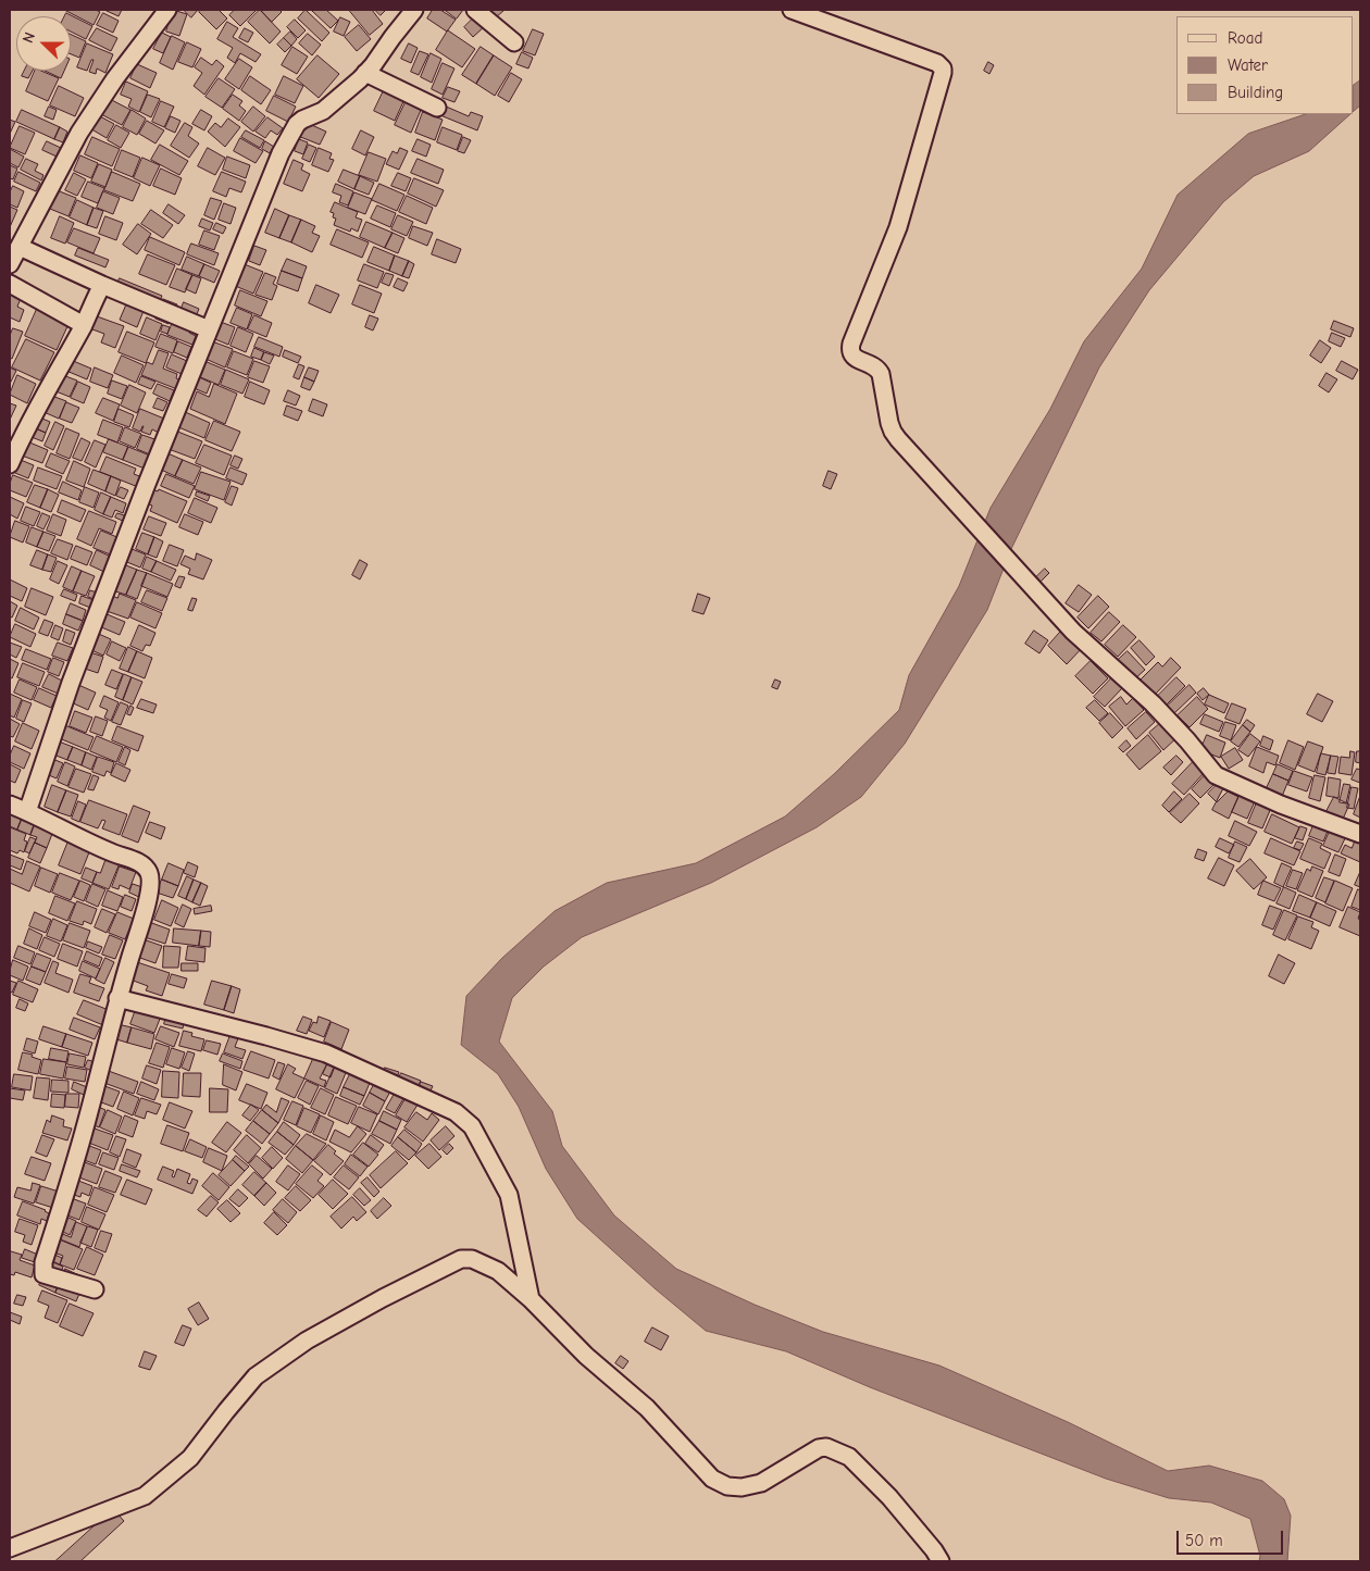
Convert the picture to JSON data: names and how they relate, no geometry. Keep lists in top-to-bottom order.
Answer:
{
  "legend": ["Road", "Water", "Building"],
  "scale_bar": "50 m",
  "north": "left"
}
